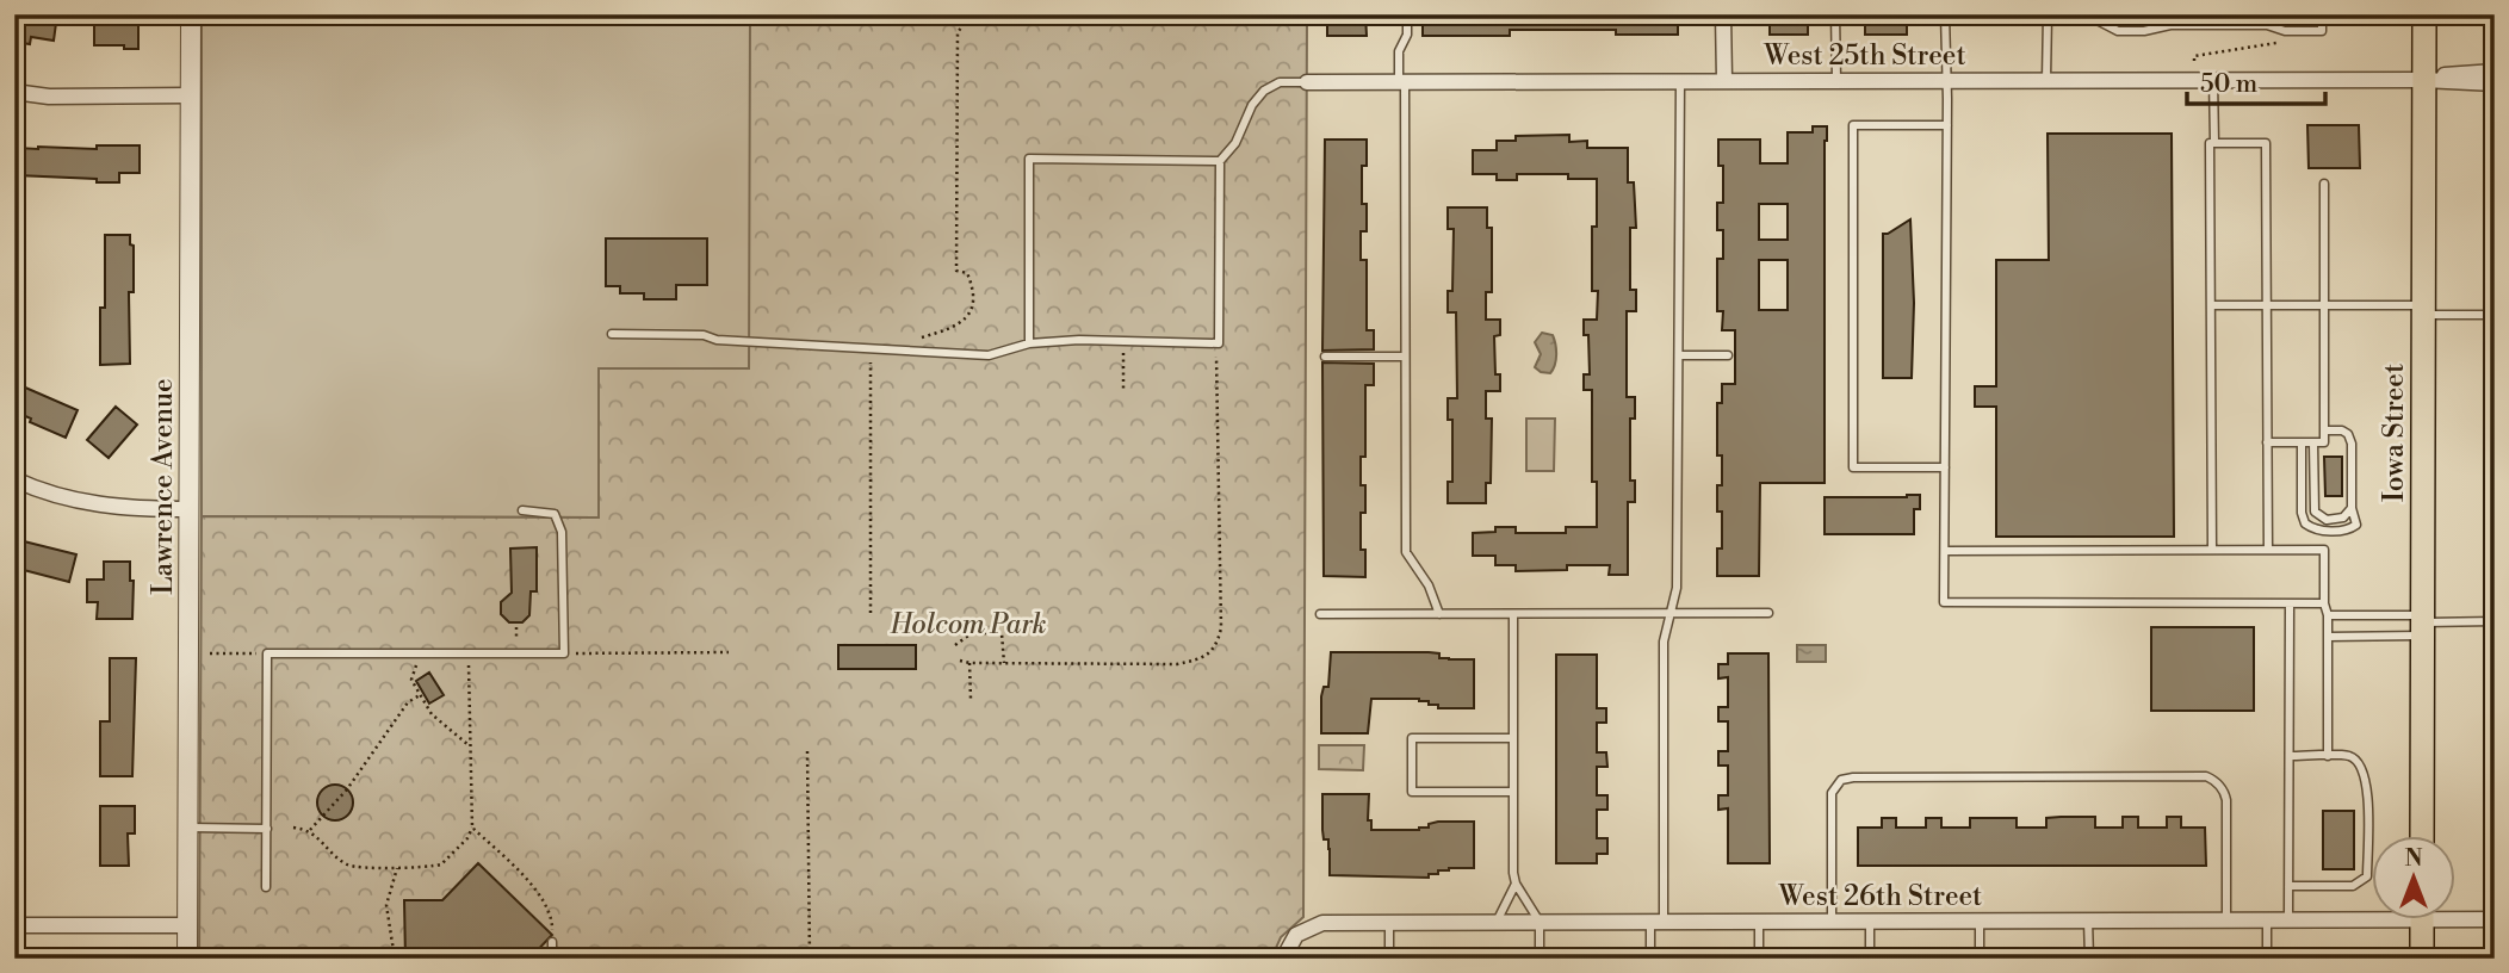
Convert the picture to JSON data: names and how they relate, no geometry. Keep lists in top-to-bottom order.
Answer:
{
  "streets": {
    "highway": ["Iowa Street"],
    "street": ["West 25th Street", "Lawrence Avenue", "West 26th Street"]
  },
  "crossings": [
    ["West 25th Street", "Iowa Street"]
  ],
  "parks": ["Holcom Park"],
  "scale_bar": "50 m",
  "north": "top"
}
